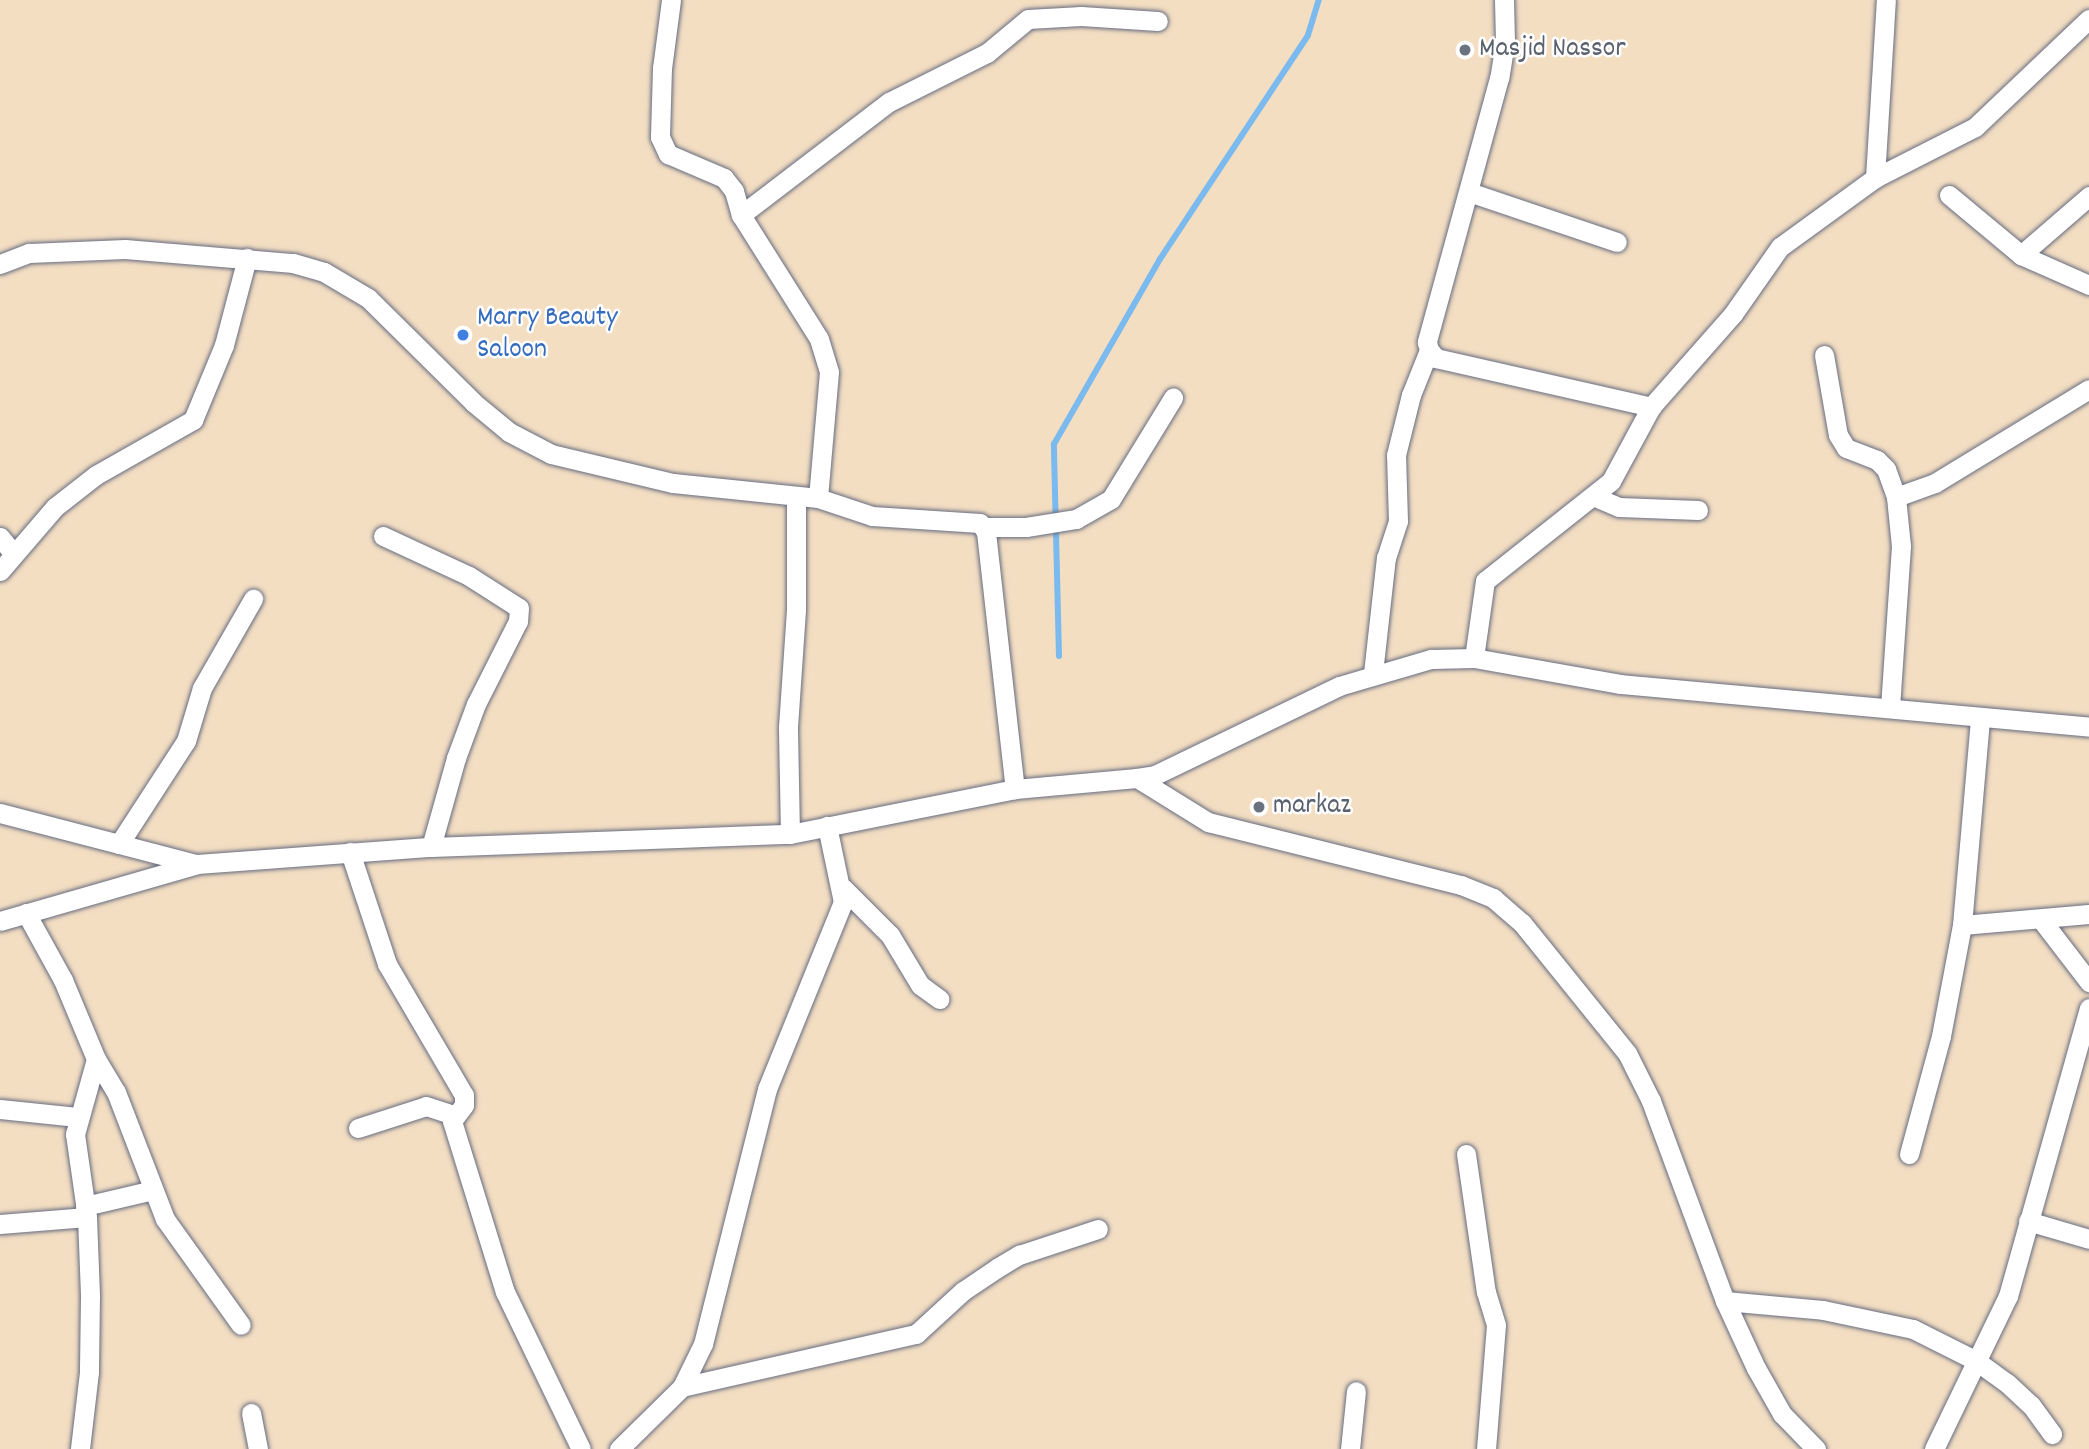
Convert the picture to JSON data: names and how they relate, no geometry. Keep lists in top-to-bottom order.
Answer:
{
  "places": ["Masjid Nassor", "Marry Beauty Saloon", "markaz"]
}
